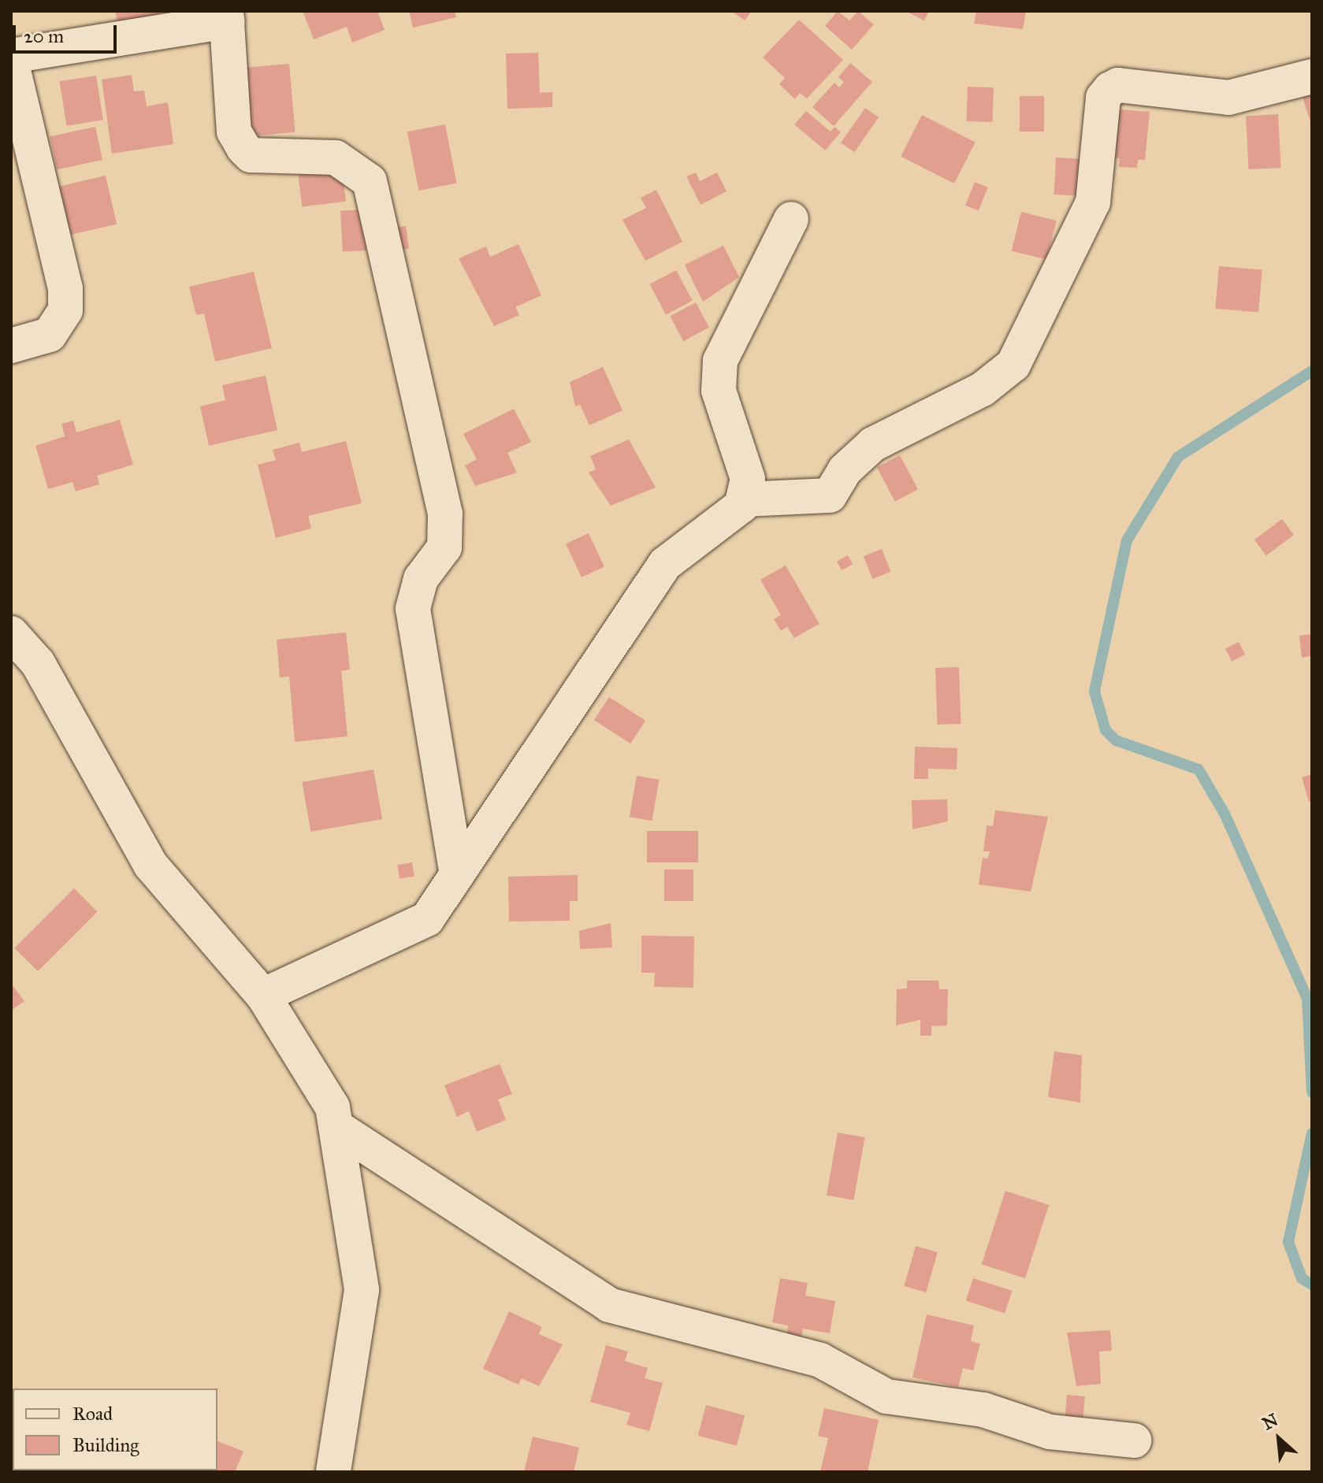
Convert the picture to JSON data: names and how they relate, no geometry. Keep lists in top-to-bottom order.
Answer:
{
  "legend": ["Road", "Building"],
  "scale_bar": "20 m",
  "north": "top left"
}
